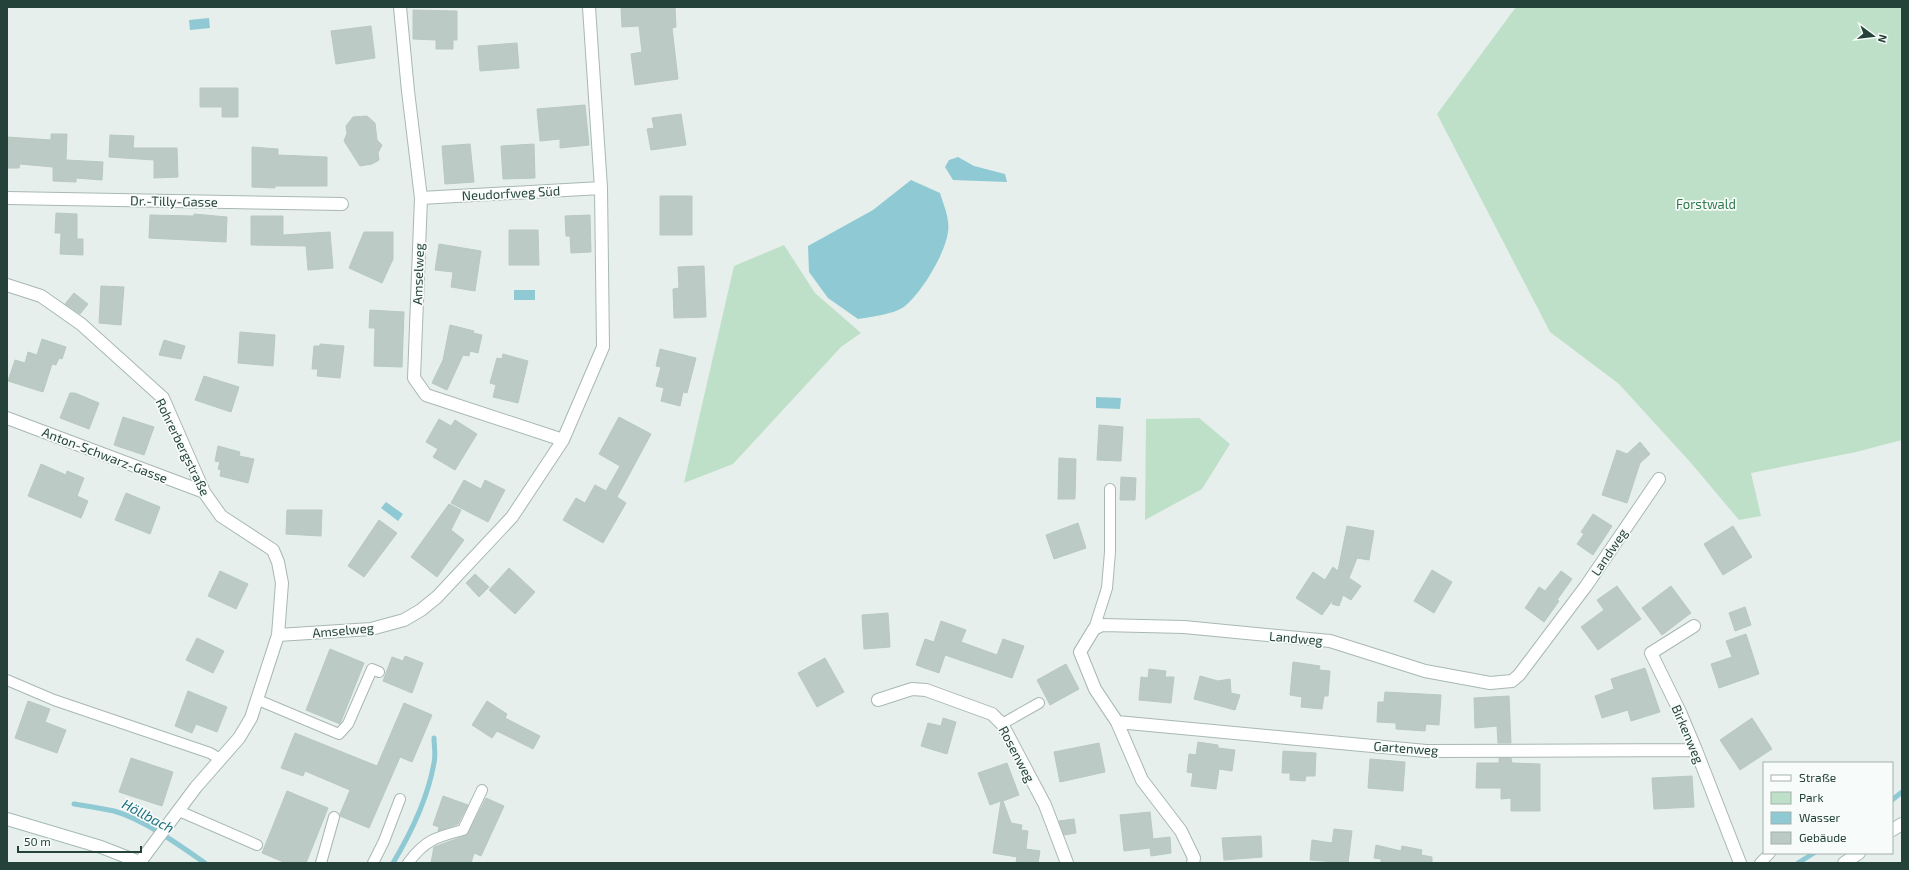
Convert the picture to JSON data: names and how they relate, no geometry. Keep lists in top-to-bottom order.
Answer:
{
  "streets": {
    "street": [
      "Neudorfweg Süd",
      "Dr.-Tilly-Gasse",
      "Amselweg",
      "Rohrerbergstraße",
      "Anton-Schwarz-Gasse",
      "Landweg",
      "Birkenweg",
      "Gartenweg",
      "Rosenweg"
    ]
  },
  "crossings": [
    ["Neudorfweg Süd", "Amselweg"],
    ["Amselweg", "Rohrerbergstraße"],
    ["Rohrerbergstraße", "Anton-Schwarz-Gasse"],
    ["Birkenweg", "Gartenweg"]
  ],
  "water": ["Höllbach"],
  "parks": ["Forstwald"],
  "legend": [
    "Straße",
    "Park",
    "Wasser",
    "Gebäude"
  ],
  "scale_bar": "50 m",
  "north": "right"
}
